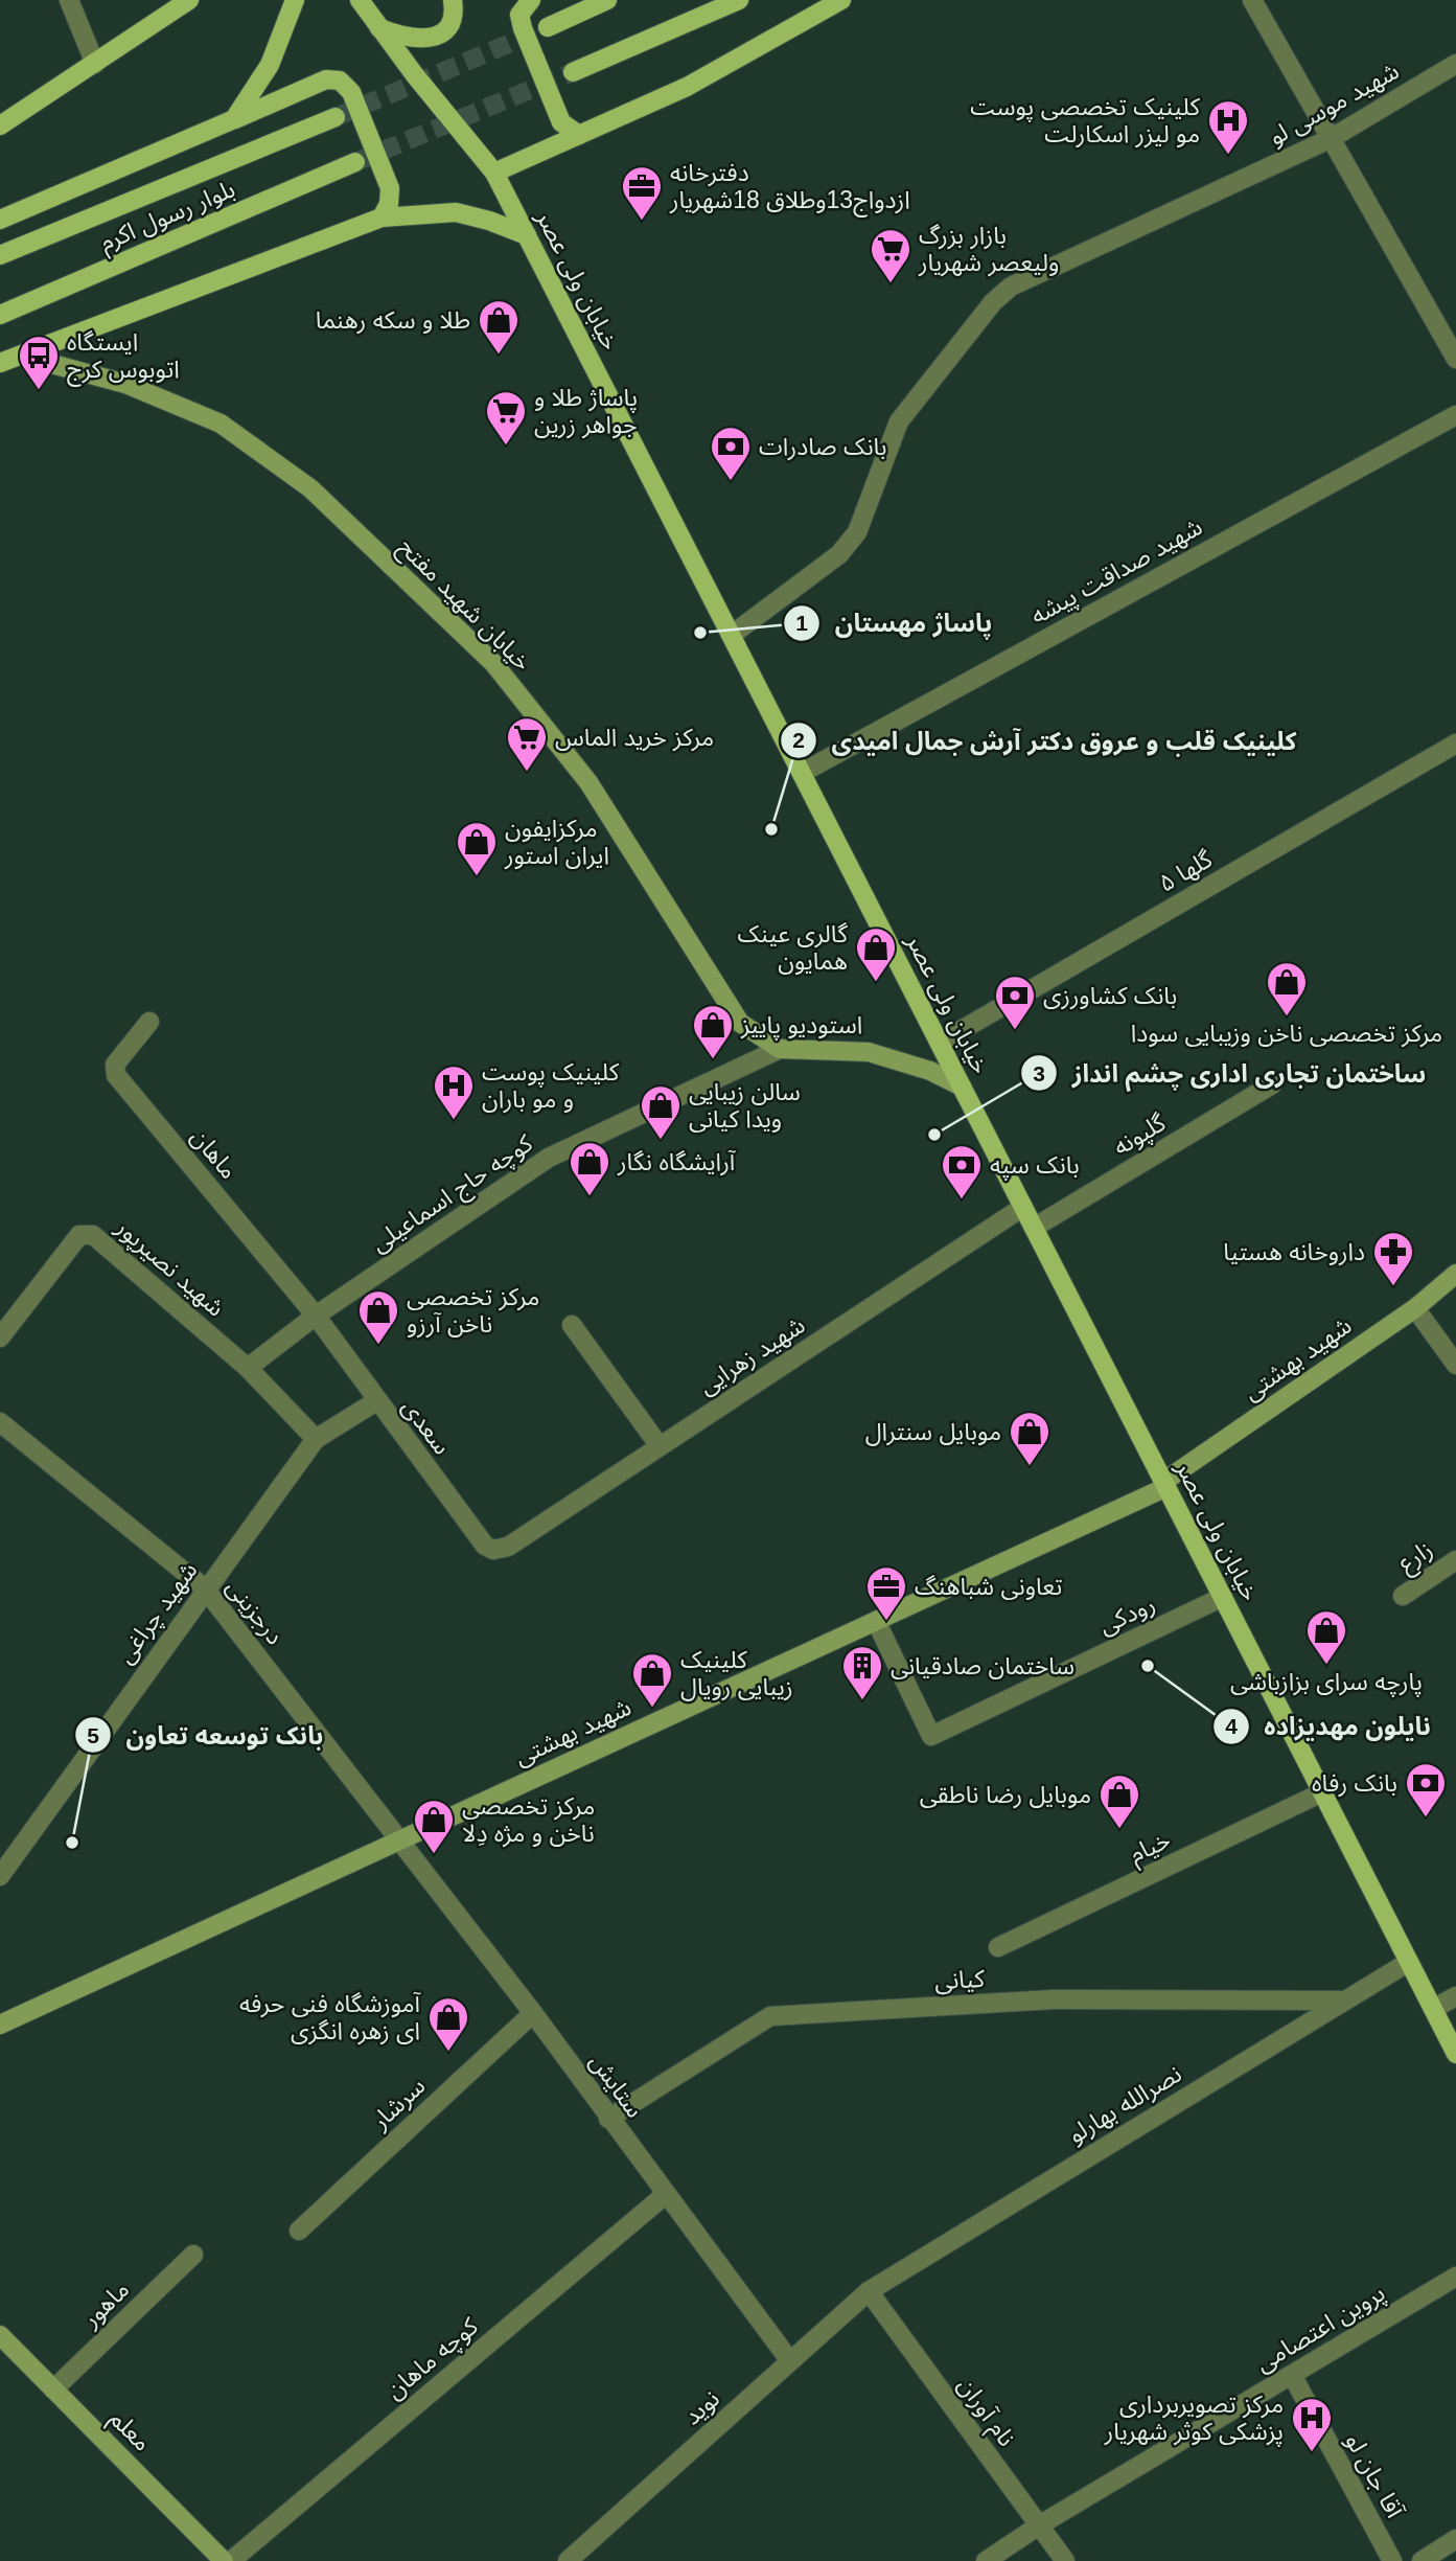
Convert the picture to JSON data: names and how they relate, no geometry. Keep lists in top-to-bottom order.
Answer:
{
  "streets": {
    "main road": ["بلوار رسول اکرم", "خیابان ولی عصر"],
    "street": [
      "شهید موسی لو",
      "شهید صداقت پیشه",
      "خیابان شهید مفتح",
      "گلها ۵",
      "گلپونه",
      "ماهان",
      "کوچه حاج اسماعیلی",
      "شهید نصیرپور",
      "شهید زهرایی",
      "شهید بهشتی",
      "سعدی",
      "زارع",
      "درجزینی",
      "شهید چراغی",
      "رودکی",
      "خیام",
      "کیانی",
      "ستایش",
      "سرشار",
      "نصرالله بهارلو",
      "ماهور",
      "پروین اعتصامی",
      "کوچه ماهان",
      "نوید",
      "نام آوران",
      "معلم",
      "آقا جان لو"
    ]
  },
  "crossings": [
    ["شهید موسی لو", "خیابان ولی عصر"],
    ["خیابان ولی عصر", "شهید صداقت پیشه"],
    ["خیابان ولی عصر", "گلها ۵"],
    ["خیابان ولی عصر", "گلپونه"],
    ["خیابان ولی عصر", "شهید زهرایی"],
    ["خیابان ولی عصر", "شهید بهشتی"],
    ["خیابان ولی عصر", "رودکی"],
    ["خیابان ولی عصر", "خیام"],
    ["خیابان ولی عصر", "نصرالله بهارلو"],
    ["خیابان شهید مفتح", "کوچه حاج اسماعیلی"],
    ["ماهان", "کوچه حاج اسماعیلی"],
    ["ماهان", "سعدی"],
    ["کوچه حاج اسماعیلی", "شهید نصیرپور"],
    ["کوچه حاج اسماعیلی", "سعدی"],
    ["شهید نصیرپور", "شهید چراغی"],
    ["شهید زهرایی", "سعدی"],
    ["شهید بهشتی", "درجزینی"],
    ["شهید بهشتی", "رودکی"],
    ["شهید بهشتی", "ستایش"],
    ["سعدی", "شهید چراغی"],
    ["درجزینی", "شهید چراغی"],
    ["درجزینی", "ستایش"],
    ["کیانی", "ستایش"],
    ["کیانی", "نصرالله بهارلو"],
    ["ستایش", "سرشار"],
    ["ستایش", "کوچه ماهان"],
    ["ستایش", "نوید"],
    ["نصرالله بهارلو", "نوید"],
    ["نصرالله بهارلو", "نام آوران"],
    ["ماهور", "معلم"],
    ["پروین اعتصامی", "نام آوران"],
    ["پروین اعتصامی", "آقا جان لو"],
    ["نوید", "نام آوران"]
  ],
  "places": {
    "hospital": ["کلینیک تخصصی پوست مو لیزر اسکارلت", "کلینیک پوست و مو باران", "مرکز تصویربرداری پزشکی کوثر شهریار"],
    "office": ["دفترخانه ازدواج13وطلاق 18شهریار", "تعاونی شباهنگ"],
    "supermarket": ["بازار بزرگ ولیعصر شهریار", "پاساژ طلا و جواهر زرین", "مرکز خرید الماس"],
    "shop": [
      "طلا و سکه رهنما",
      "مرکزایفون ایران استور",
      "گالری عینک همایون",
      "مرکز تخصصی ناخن وزیبایی سودا",
      "استودیو پاییز",
      "سالن زیبایی ویدا کیانی",
      "آرایشگاه نگار",
      "مرکز تخصصی ناخن آرزو",
      "موبایل سنترال",
      "پارچه سرای بزازباشی",
      "کلینیک زیبایی رویال",
      "موبایل رضا ناطقی",
      "مرکز تخصصی ناخن و مژه دِلا",
      "آموزشگاه فنی حرفه ای زهره انگزی"
    ],
    "bus stop": ["ایستگاه اتوبوس کرج"],
    "bank": [
      "بانک صادرات",
      "بانک کشاورزی",
      "بانک سپه",
      "بانک رفاه"
    ],
    "other": [
      "پاساژ مهستان",
      "کلینیک قلب و عروق دکتر آرش جمال امیدی",
      "ساختمان تجاری اداری چشم انداز",
      "نایلون مهدیزاده",
      "بانک توسعه تعاون"
    ],
    "pharmacy": ["داروخانه هستیا"],
    "building": ["ساختمان صادقیانی"]
  }
}
